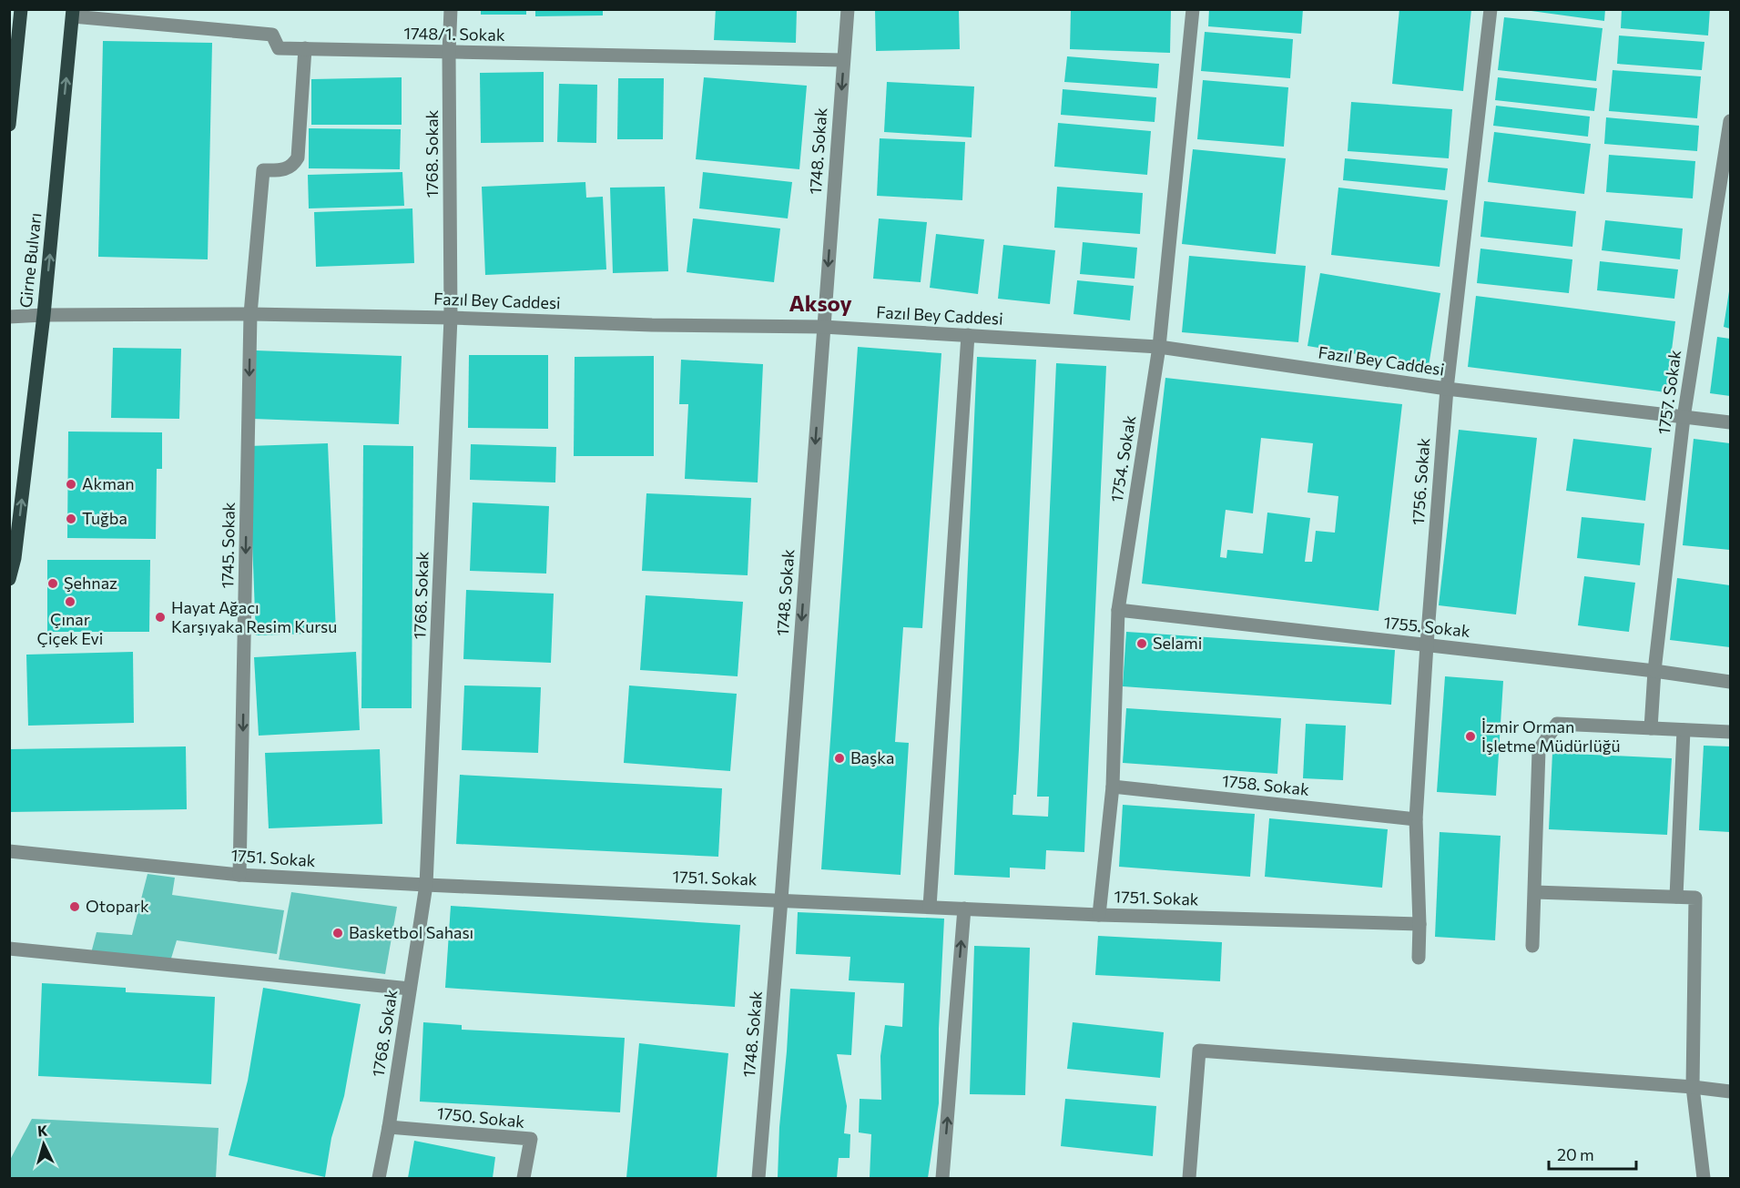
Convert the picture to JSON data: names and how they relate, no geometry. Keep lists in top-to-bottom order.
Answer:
{
  "streets": {
    "main road": ["Girne Bulvarı"],
    "street": [
      "1748/1. Sokak",
      "1748. Sokak",
      "1768. Sokak",
      "Fazıl Bey Caddesi",
      "1757. Sokak",
      "1754. Sokak",
      "1756. Sokak",
      "1745. Sokak",
      "1755. Sokak",
      "1758. Sokak",
      "1751. Sokak",
      "1750. Sokak"
    ]
  },
  "crossings": [
    ["1748/1. Sokak", "1748. Sokak"],
    ["1748/1. Sokak", "1768. Sokak"],
    ["1748/1. Sokak", "Girne Bulvarı"],
    ["1748/1. Sokak", "1745. Sokak"],
    ["1748. Sokak", "Fazıl Bey Caddesi"],
    ["1748. Sokak", "1751. Sokak"],
    ["1768. Sokak", "Fazıl Bey Caddesi"],
    ["1768. Sokak", "1751. Sokak"],
    ["1768. Sokak", "1750. Sokak"],
    ["Girne Bulvarı", "Fazıl Bey Caddesi"],
    ["Fazıl Bey Caddesi", "1757. Sokak"],
    ["Fazıl Bey Caddesi", "1754. Sokak"],
    ["Fazıl Bey Caddesi", "1756. Sokak"],
    ["Fazıl Bey Caddesi", "1745. Sokak"],
    ["1757. Sokak", "1755. Sokak"],
    ["1754. Sokak", "1755. Sokak"],
    ["1754. Sokak", "1758. Sokak"],
    ["1754. Sokak", "1751. Sokak"],
    ["1756. Sokak", "1755. Sokak"],
    ["1756. Sokak", "1758. Sokak"],
    ["1756. Sokak", "1751. Sokak"],
    ["1745. Sokak", "1751. Sokak"]
  ],
  "one_way": ["1748. Sokak", "Girne Bulvarı", "1745. Sokak"],
  "districts": ["Aksoy"],
  "places": [
    "Akman",
    "Tuğba",
    "Şehnaz",
    "Çınar Çiçek Evi",
    "Hayat Ağacı Karşıyaka Resim Kursu",
    "Selami",
    "İzmir Orman İşletme Müdürlüğü",
    "Başka",
    "Otopark",
    "Basketbol Sahası"
  ],
  "scale_bar": "20 m",
  "north": "top"
}
